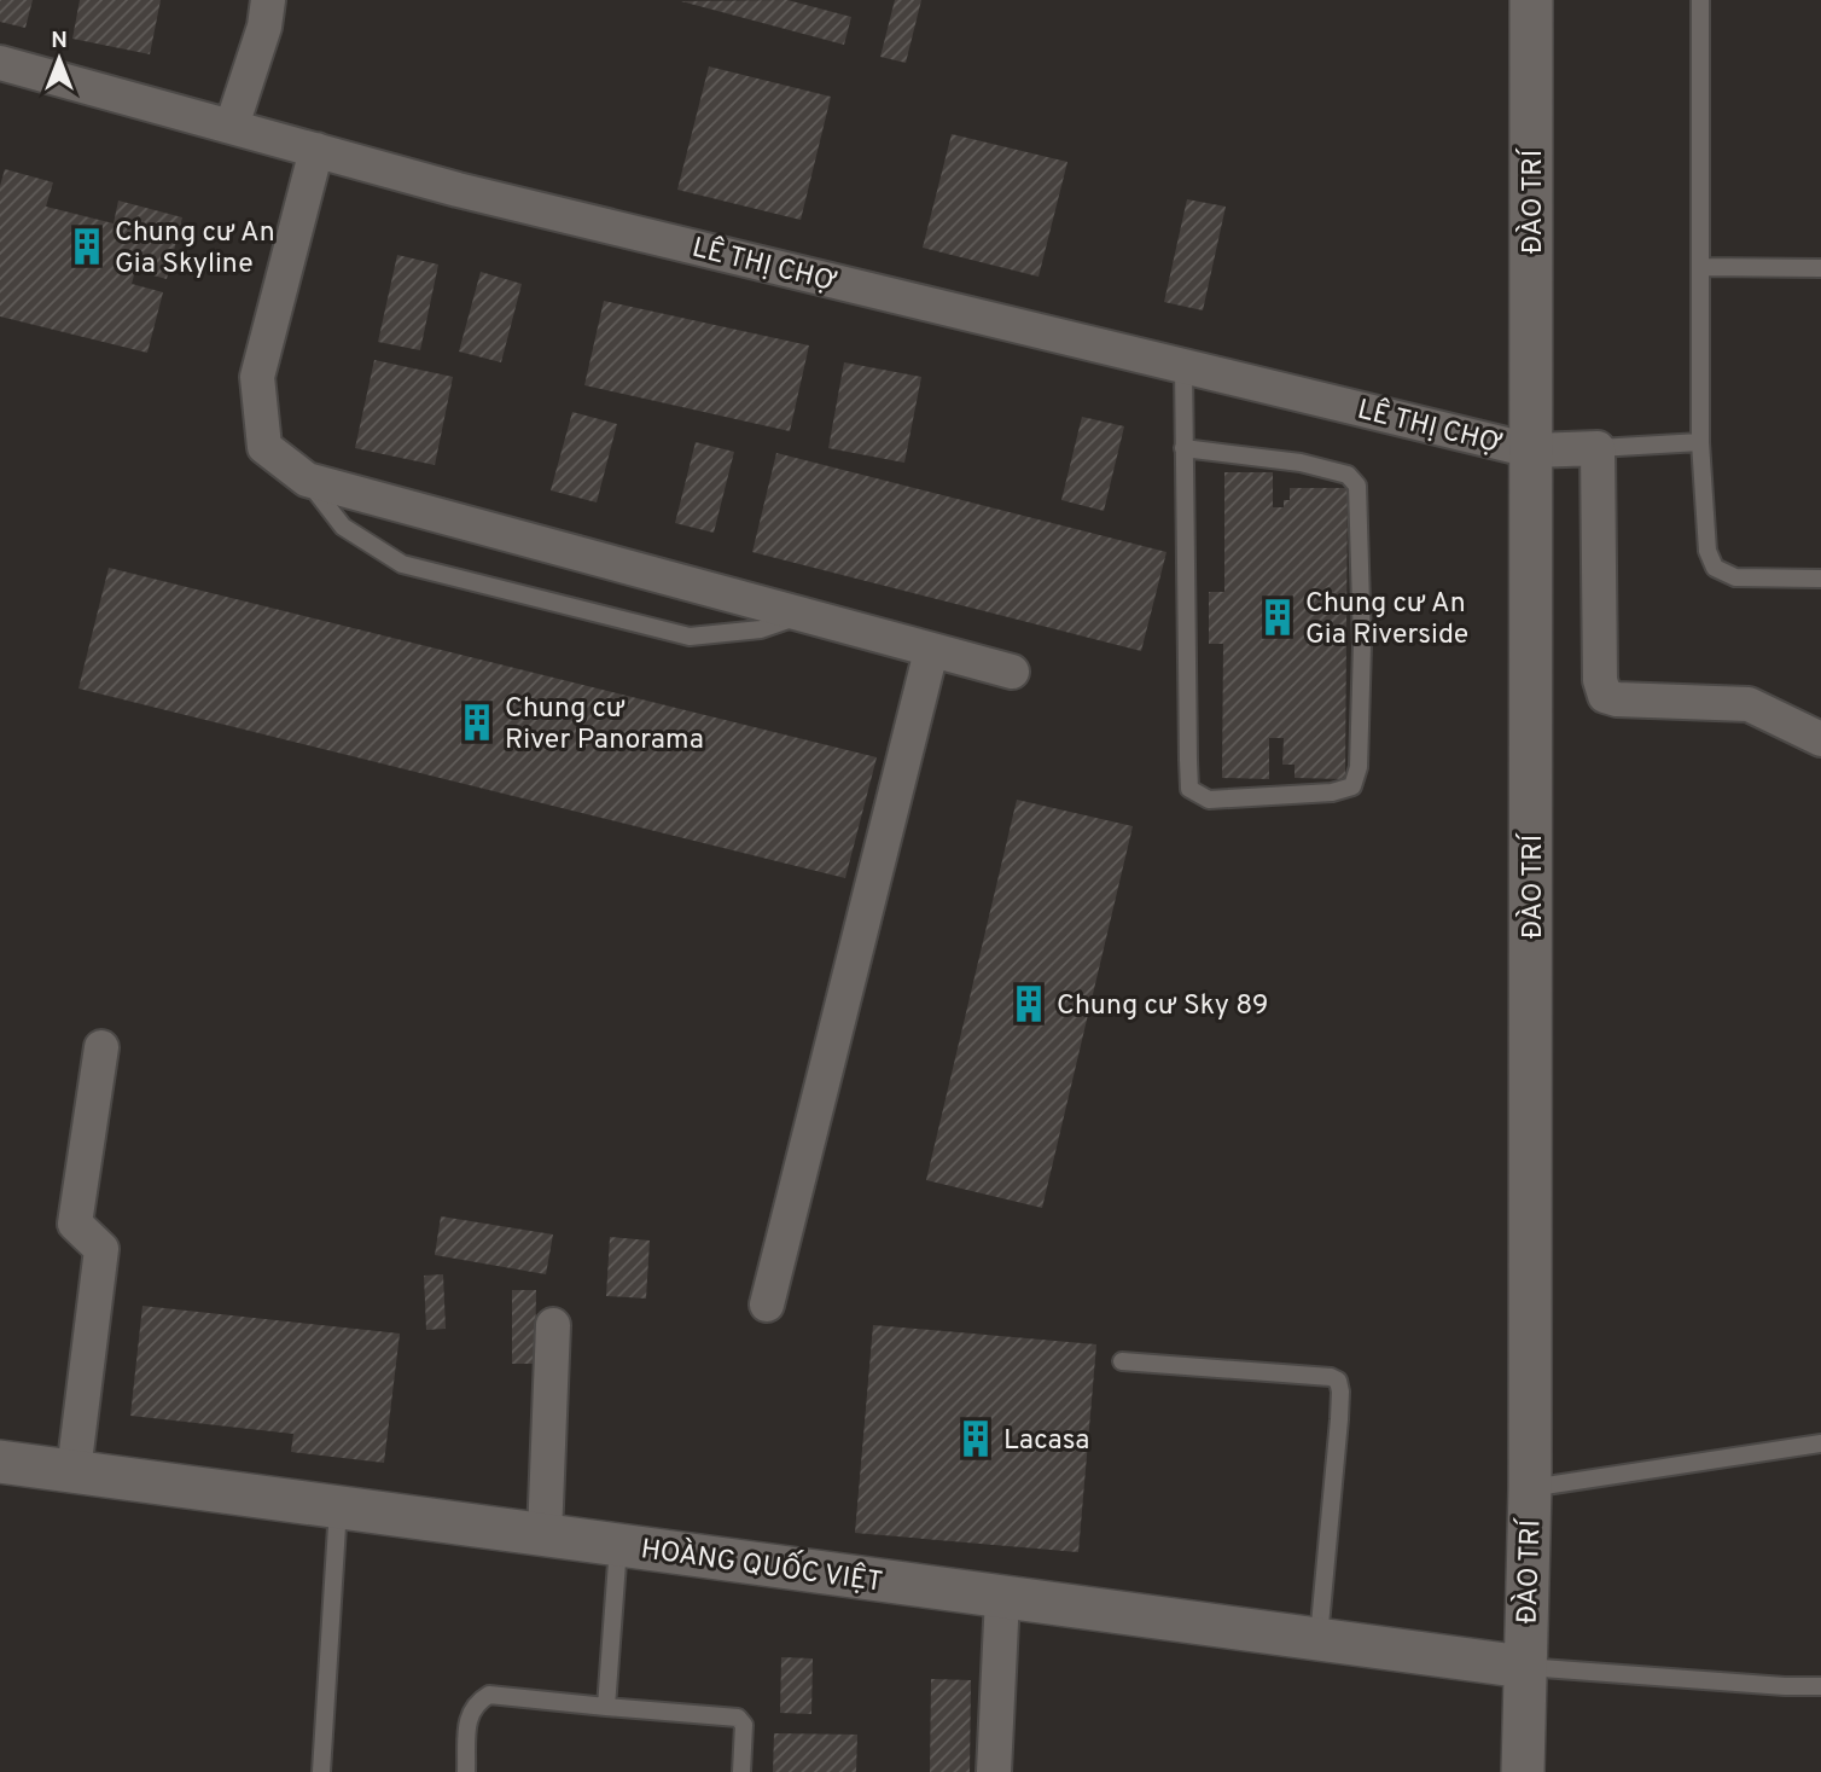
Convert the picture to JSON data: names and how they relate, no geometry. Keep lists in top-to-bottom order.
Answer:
{
  "streets": {
    "street": ["ĐÀO TRÍ", "LÊ THỊ CHỢ", "HOÀNG QUỐC VIỆT"]
  },
  "crossings": [
    ["ĐÀO TRÍ", "LÊ THỊ CHỢ"],
    ["ĐÀO TRÍ", "HOÀNG QUỐC VIỆT"]
  ],
  "places": {
    "building": [
      "Chung cư An Gia Skyline",
      "Chung cư An Gia Riverside",
      "Chung cư River Panorama",
      "Chung cư Sky 89",
      "Lacasa"
    ]
  },
  "north": "top"
}
